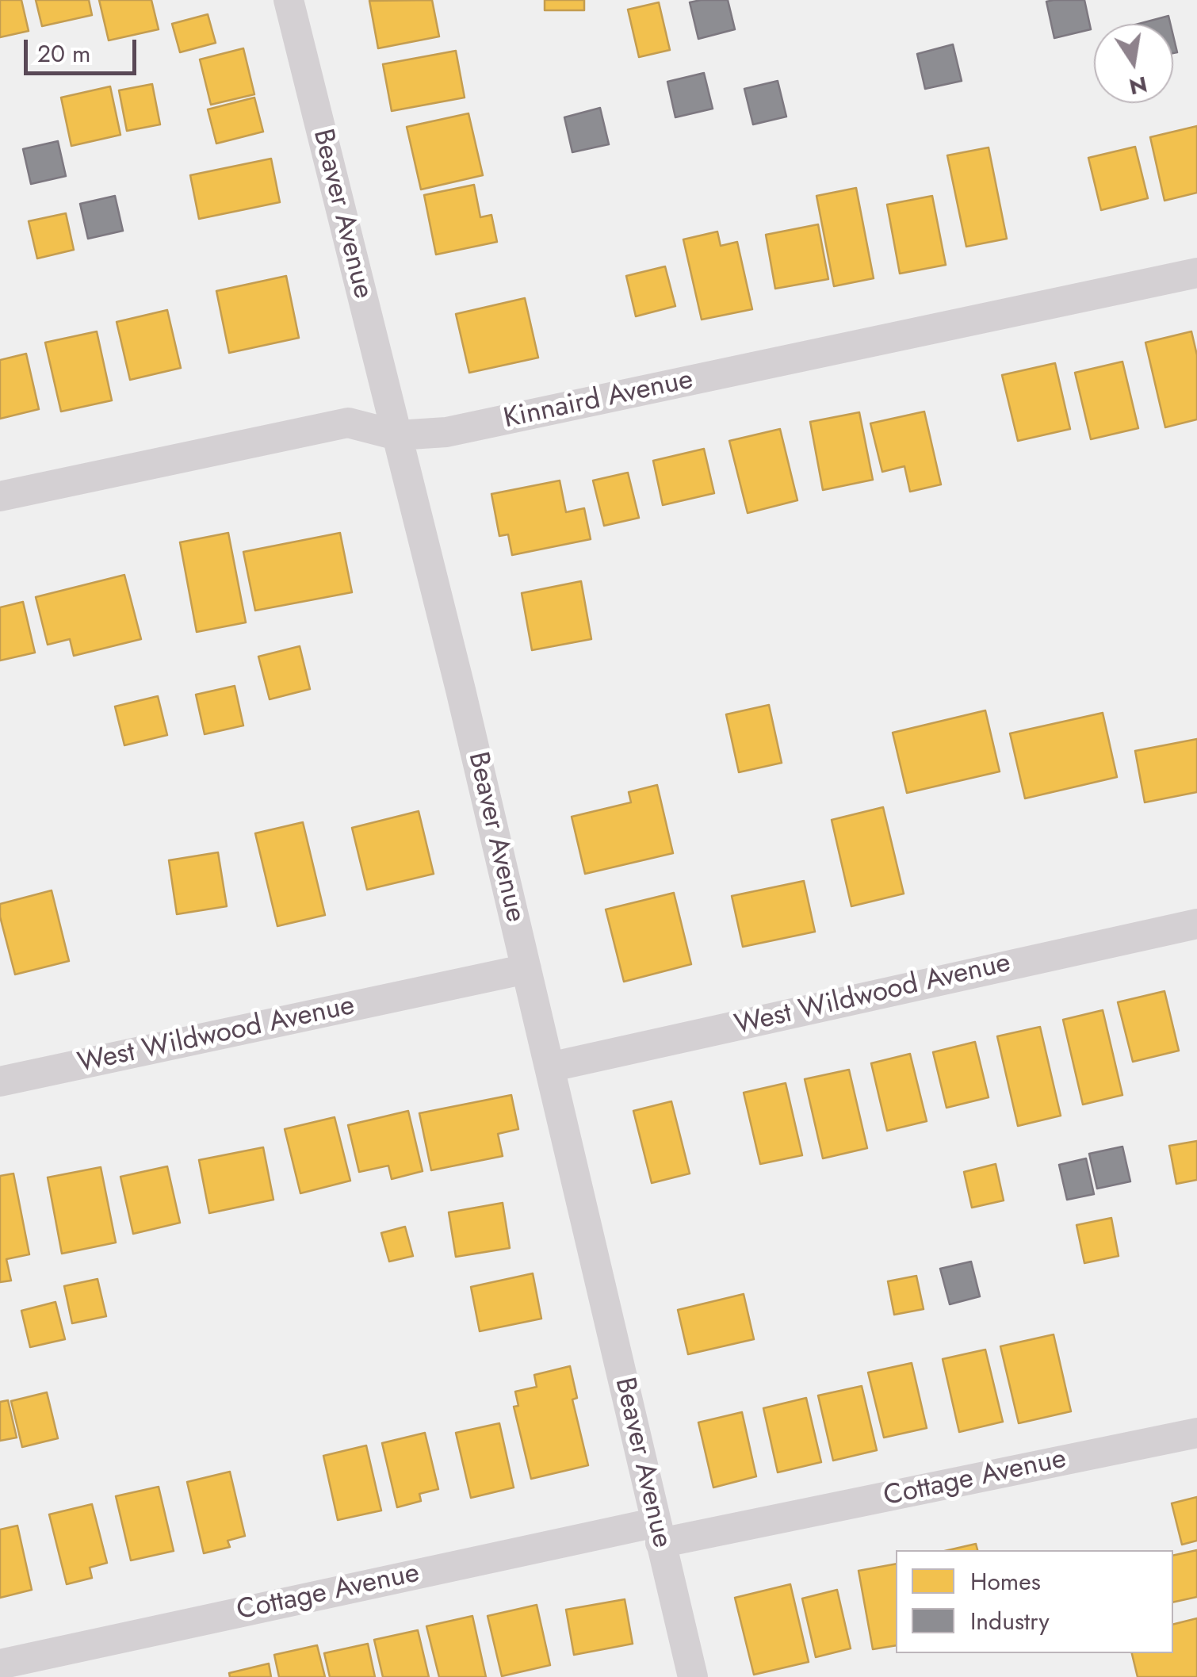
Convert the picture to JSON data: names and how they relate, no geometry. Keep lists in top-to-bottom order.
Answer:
{
  "streets": {
    "street": [
      "Beaver Avenue",
      "Kinnaird Avenue",
      "West Wildwood Avenue",
      "Cottage Avenue"
    ]
  },
  "crossings": [
    ["Beaver Avenue", "Kinnaird Avenue"],
    ["Beaver Avenue", "West Wildwood Avenue"],
    ["Beaver Avenue", "Cottage Avenue"]
  ],
  "legend": ["Homes", "Industry"],
  "scale_bar": "20 m",
  "north": "bottom"
}
